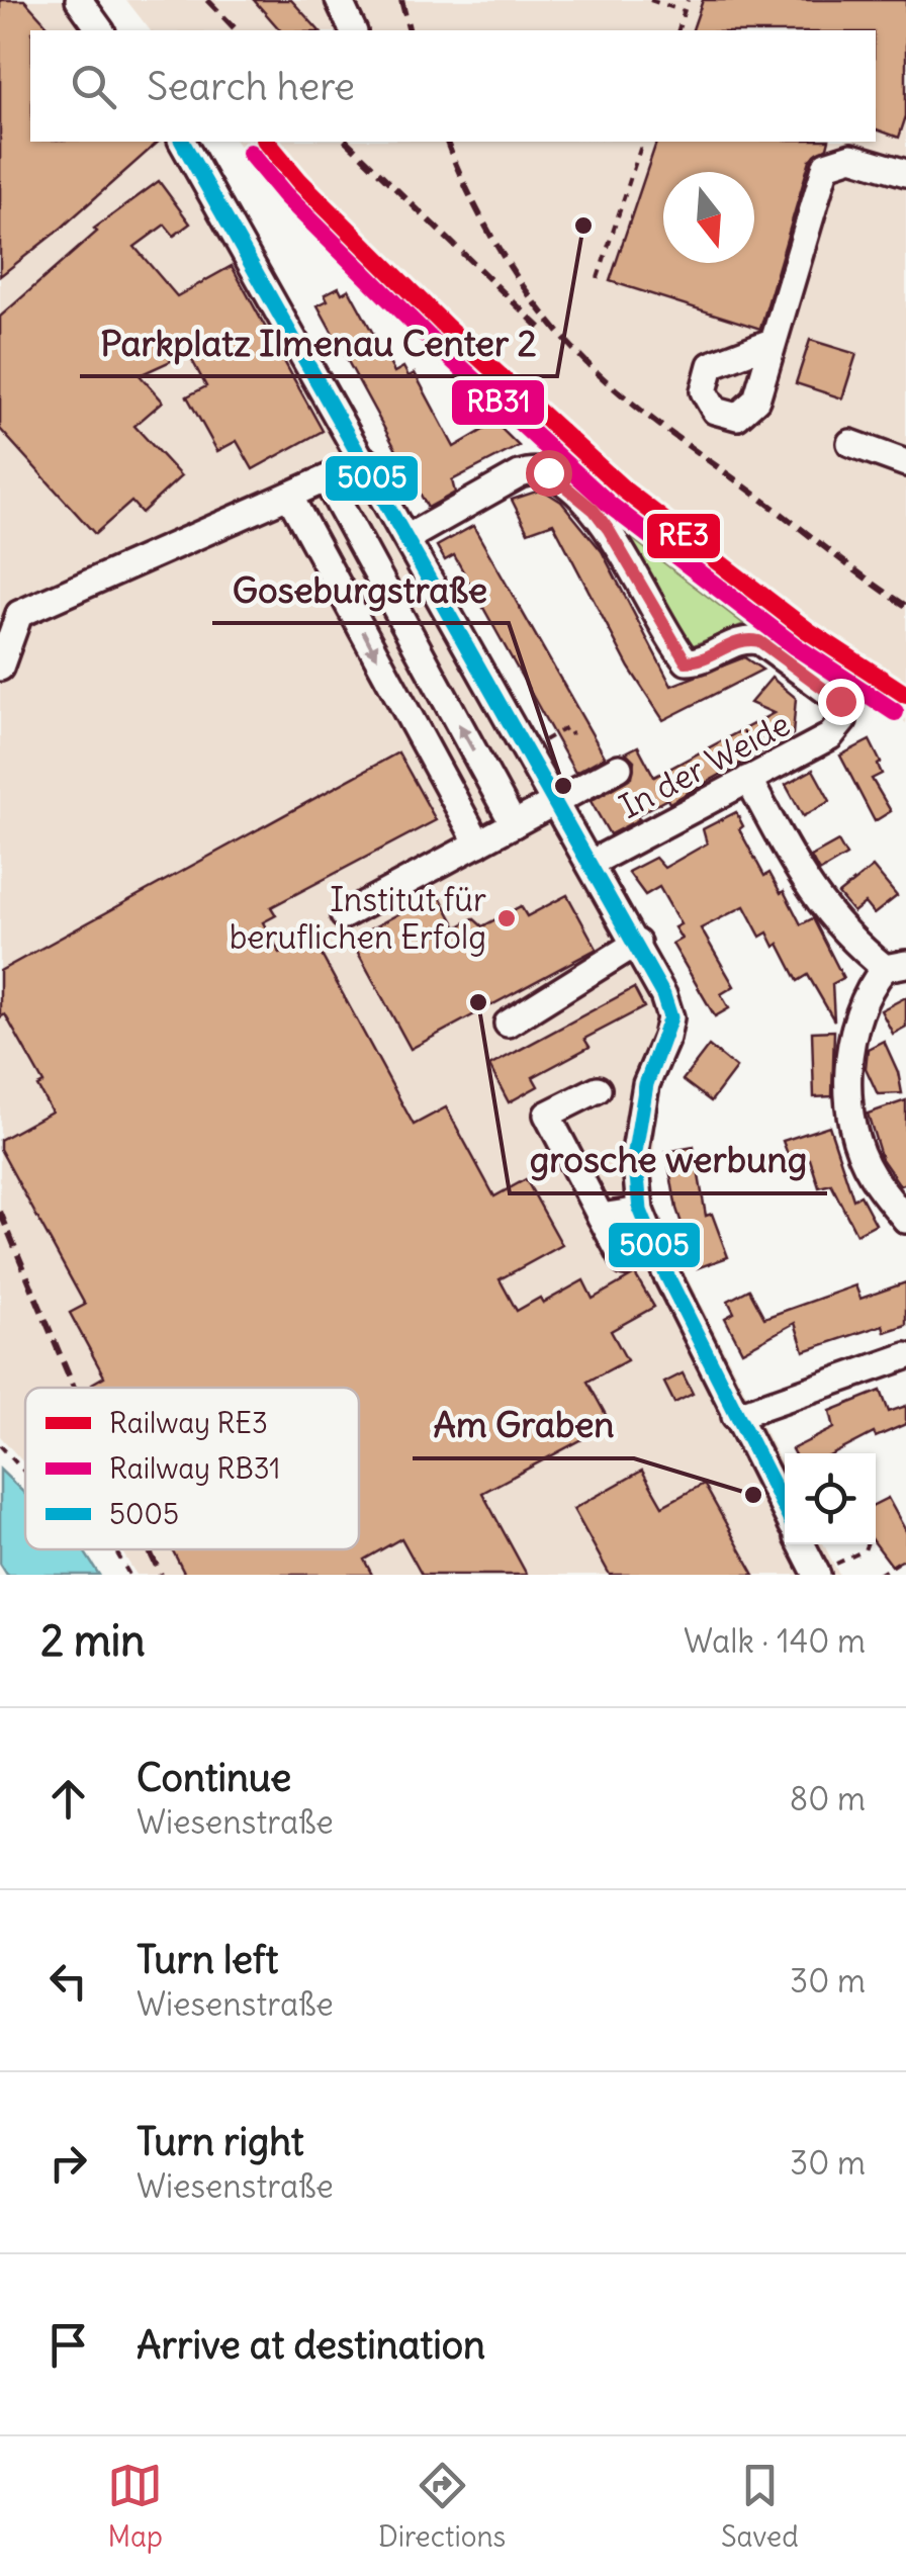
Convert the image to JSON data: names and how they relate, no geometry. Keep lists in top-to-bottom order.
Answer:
{
  "streets": {
    "street": ["In der Weide"]
  },
  "places": [
    "Parkplatz Ilmenau Center 2",
    "Goseburgstraße",
    "Institut für beruflichen Erfolg",
    "grosche werbung",
    "Am Graben"
  ],
  "lines": ["rail line RE3", "transit line 5005", "rail line RB31"],
  "legend": ["Railway RE3", "Railway RB31", "5005"],
  "north": "bottom",
  "page": {
    "search": "Search here",
    "heading": ["2 min", "Walk · 140 m"],
    "list": [
      ["Continue", "Wiesenstraße", "80 m"],
      ["Turn left", "Wiesenstraße", "30 m"],
      ["Turn right", "Wiesenstraße", "30 m"],
      "Arrive at destination"
    ],
    "nav": ["Map", "Directions", "Saved"]
  }
}
